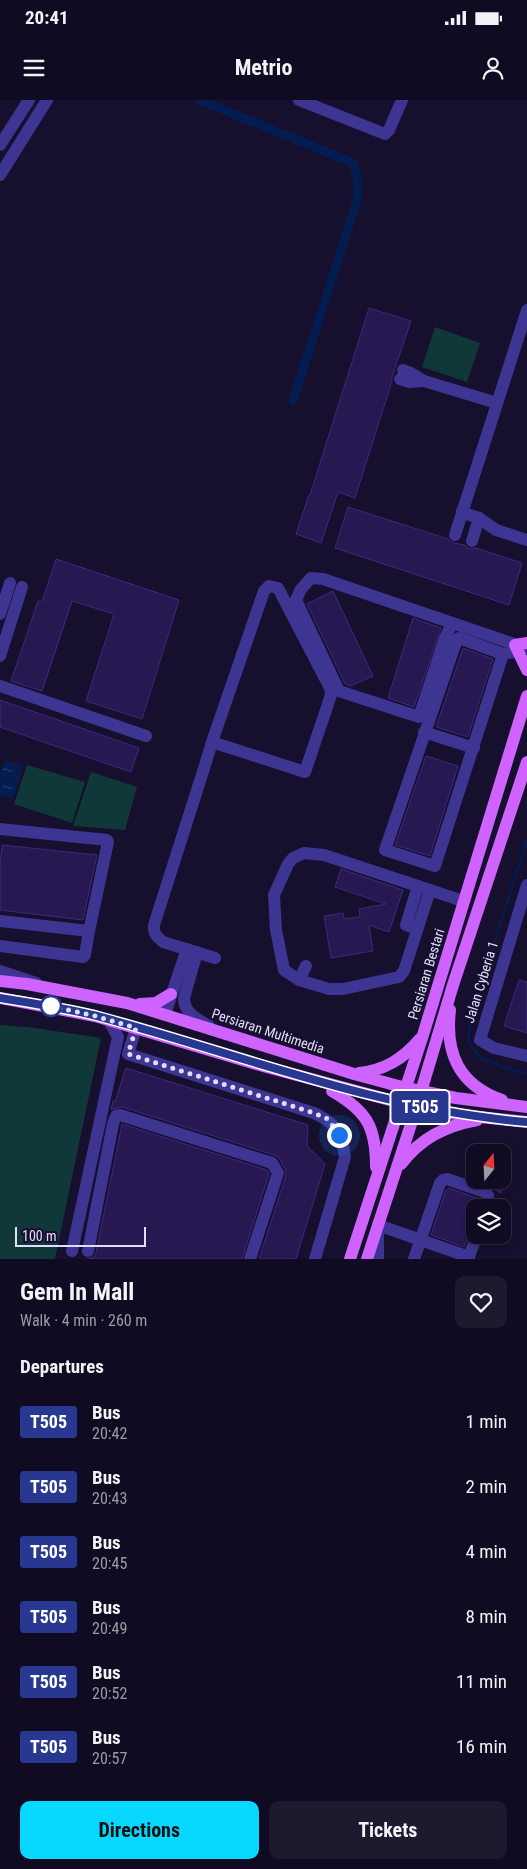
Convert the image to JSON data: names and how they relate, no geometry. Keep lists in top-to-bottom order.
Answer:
{
  "streets": {
    "main road": ["Persiaran Bestari", "Persiaran Multimedia"],
    "street": ["Jalan Cyberia 1"]
  },
  "crossings": [
    ["Persiaran Bestari", "Persiaran Multimedia"]
  ],
  "lines": ["bus line T505"],
  "scale_bar": "100 m",
  "north": "top",
  "page": {
    "status": "20:41",
    "header": "Metrio",
    "on_map": "T505",
    "scale": "100 m",
    "heading": [
      ["Gem In Mall", "Walk · 4 min · 260 m"],
      "Departures"
    ],
    "list": [
      {
        "mark": "T505",
        "name": "Bus",
        "note": "20:42",
        "value": "1 min"
      },
      {
        "mark": "T505",
        "name": "Bus",
        "note": "20:43",
        "value": "2 min"
      },
      {
        "mark": "T505",
        "name": "Bus",
        "note": "20:45",
        "value": "4 min"
      },
      {
        "mark": "T505",
        "name": "Bus",
        "note": "20:49",
        "value": "8 min"
      },
      {
        "mark": "T505",
        "name": "Bus",
        "note": "20:52",
        "value": "11 min"
      },
      {
        "mark": "T505",
        "name": "Bus",
        "note": "20:57",
        "value": "16 min"
      }
    ],
    "buttons": ["Directions", "Tickets"]
  }
}
